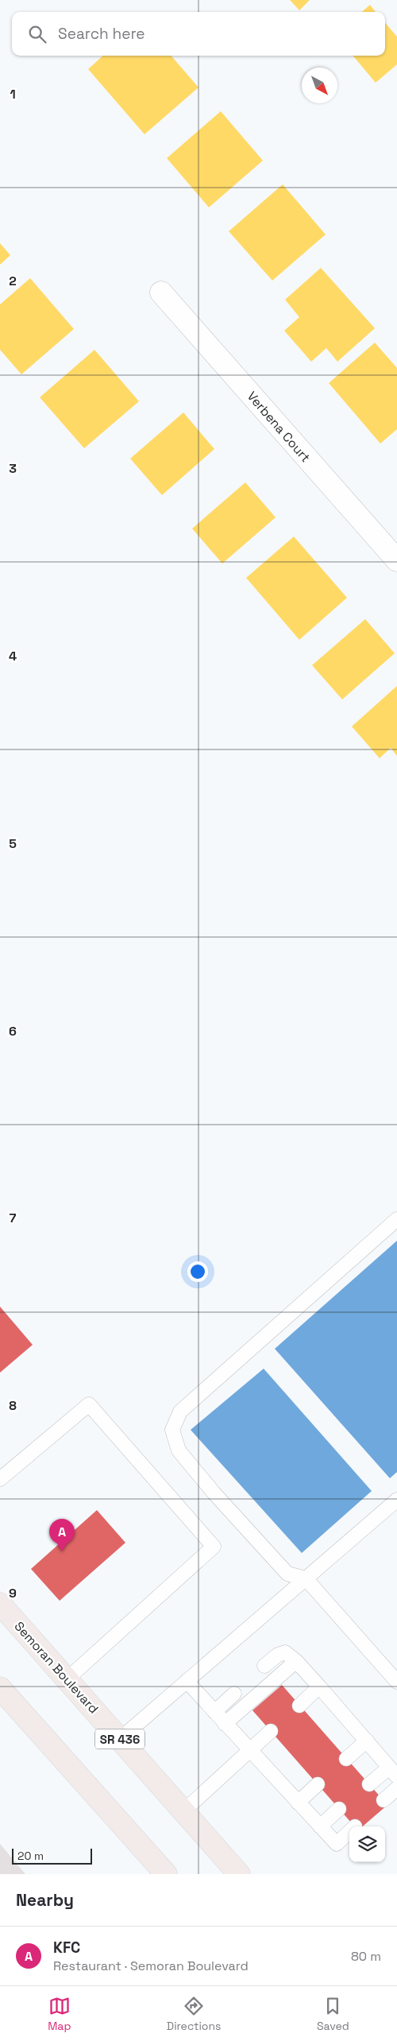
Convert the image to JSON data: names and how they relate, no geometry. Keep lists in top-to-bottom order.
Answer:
{
  "streets": {
    "main road": ["Semoran Boulevard", "SR 436"],
    "street": ["Verbena Court"]
  },
  "scale_bar": "20 m",
  "north": "bottom right",
  "page": {
    "search": "Search here",
    "pins": "A",
    "scale": "20 m",
    "heading": "Nearby",
    "list": [
      {
        "mark": "A",
        "name": "KFC",
        "note": "Restaurant · Semoran Boulevard",
        "value": "80 m"
      }
    ],
    "nav": ["Map", "Directions", "Saved"]
  },
  "grid": {
    "rows": [
      "1",
      "2",
      "3",
      "4",
      "5",
      "6",
      "7",
      "8",
      "9"
    ]
  }
}
